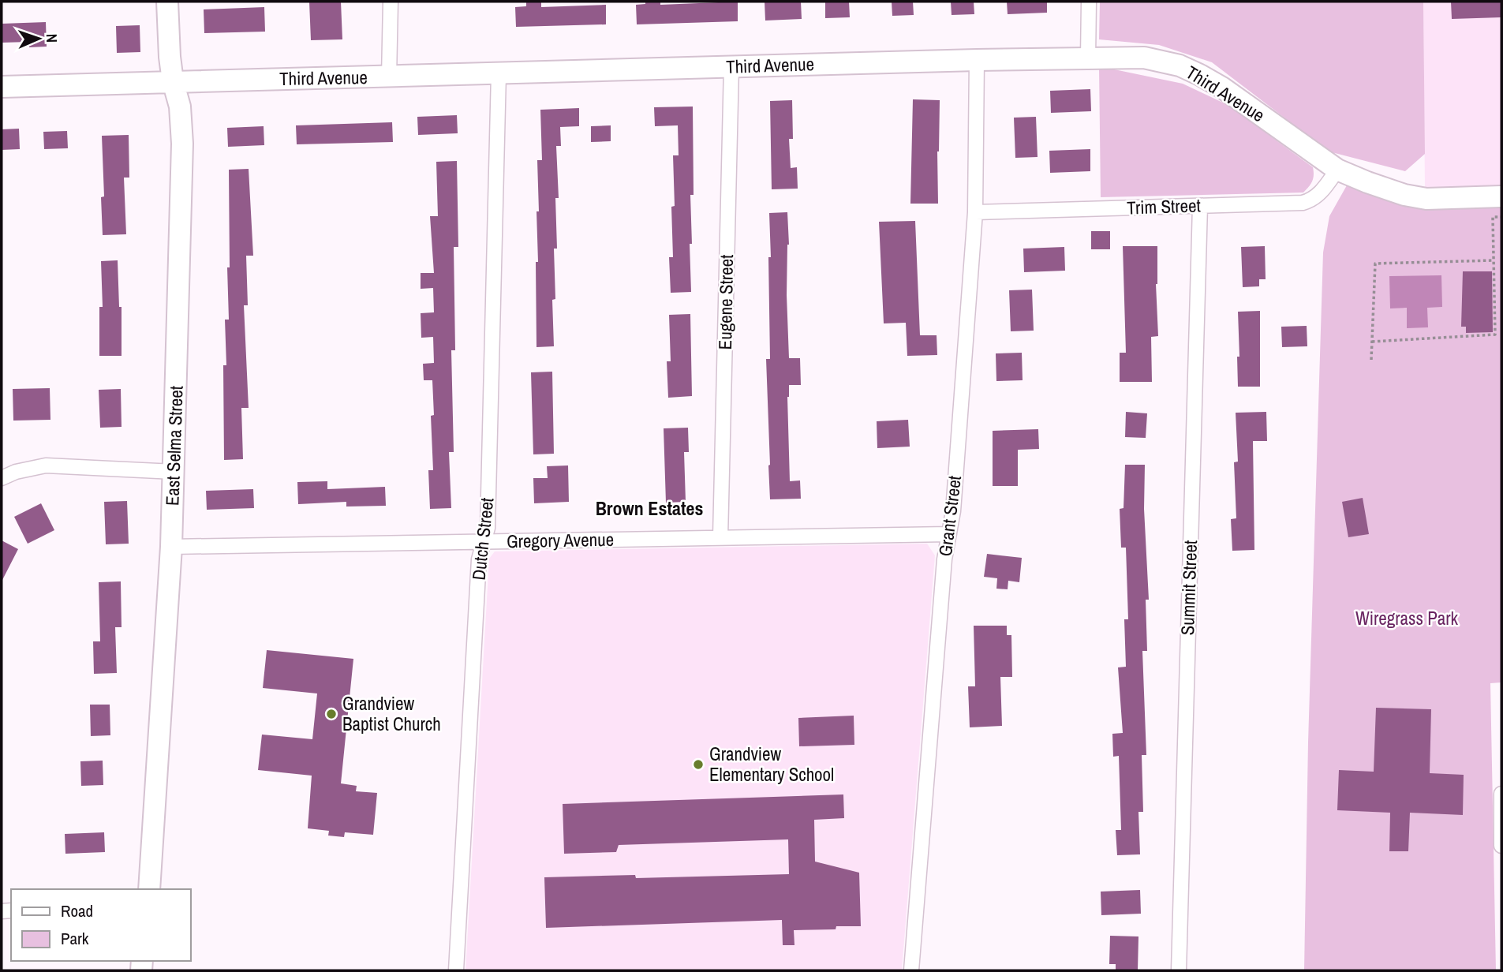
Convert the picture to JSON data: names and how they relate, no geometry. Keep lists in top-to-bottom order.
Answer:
{
  "streets": {
    "street": [
      "Third Avenue",
      "Trim Street",
      "Eugene Street",
      "East Selma Street",
      "Grant Street",
      "Dutch Street",
      "Gregory Avenue",
      "Summit Street"
    ]
  },
  "crossings": [
    ["Third Avenue", "Trim Street"],
    ["Third Avenue", "Eugene Street"],
    ["Third Avenue", "East Selma Street"],
    ["Third Avenue", "Grant Street"],
    ["Third Avenue", "Dutch Street"],
    ["Trim Street", "Grant Street"],
    ["Trim Street", "Summit Street"],
    ["Eugene Street", "Gregory Avenue"],
    ["East Selma Street", "Gregory Avenue"],
    ["Grant Street", "Gregory Avenue"],
    ["Dutch Street", "Gregory Avenue"]
  ],
  "districts": ["Brown Estates"],
  "parks": ["Wiregrass Park"],
  "places": ["Grandview Baptist Church", "Grandview Elementary School"],
  "legend": ["Road", "Park"],
  "north": "right"
}
